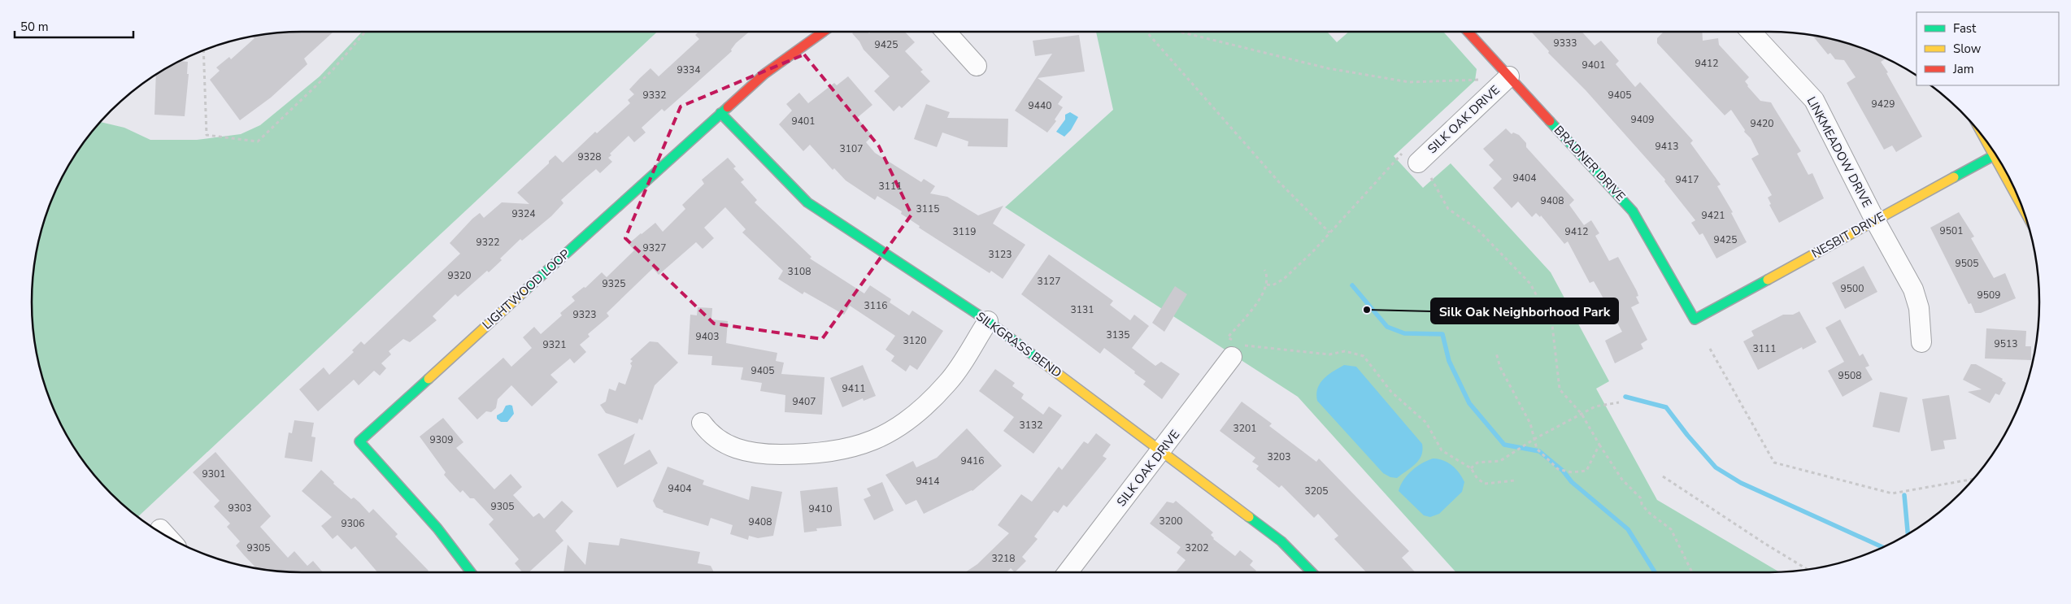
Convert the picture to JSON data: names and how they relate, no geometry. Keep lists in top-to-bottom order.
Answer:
{
  "streets": {
    "street": [
      "SILK OAK DRIVE",
      "LINKMEADOW DRIVE",
      "BRADNER DRIVE",
      "NESBIT DRIVE",
      "LIGHTWOOD LOOP",
      "SILKGRASS BEND"
    ]
  },
  "crossings": [
    ["SILK OAK DRIVE", "BRADNER DRIVE"],
    ["SILK OAK DRIVE", "SILKGRASS BEND"],
    ["LINKMEADOW DRIVE", "NESBIT DRIVE"],
    ["BRADNER DRIVE", "NESBIT DRIVE"],
    ["LIGHTWOOD LOOP", "SILKGRASS BEND"]
  ],
  "places": ["Silk Oak Neighborhood Park"],
  "house_numbers": [
    "9333",
    "9425",
    "9412",
    "9401",
    "9334",
    "9332",
    "9405",
    "9429",
    "9440",
    "9409",
    "9401",
    "9420",
    "9413",
    "3107",
    "9328",
    "9404",
    "9417",
    "3111",
    "9408",
    "3115",
    "9324",
    "9421",
    "9501",
    "3119",
    "9412",
    "9425",
    "9322",
    "9327",
    "3123",
    "9505",
    "3108",
    "9320",
    "3127",
    "9325",
    "9500",
    "9509",
    "3116",
    "3131",
    "9323",
    "3135",
    "9403",
    "3120",
    "9513",
    "9321",
    "3111",
    "9405",
    "9508",
    "9411",
    "9407",
    "3132",
    "3201",
    "9309",
    "3203",
    "9416",
    "9301",
    "9414",
    "9404",
    "3205",
    "9305",
    "9303",
    "9410",
    "3200",
    "9408",
    "9306",
    "9305",
    "3202",
    "3218"
  ],
  "legend": ["Fast", "Slow", "Jam"],
  "scale_bar": "50 m"
}
